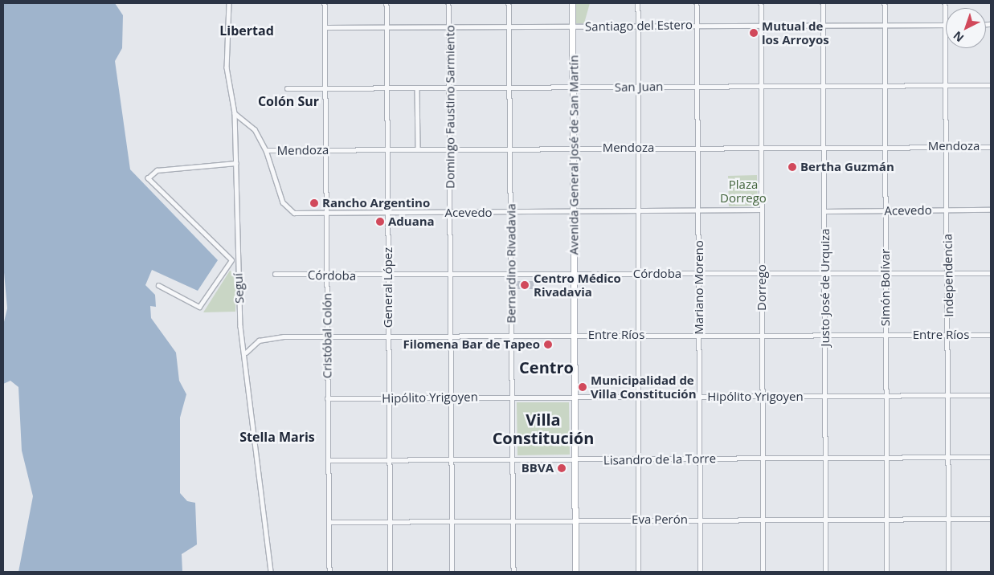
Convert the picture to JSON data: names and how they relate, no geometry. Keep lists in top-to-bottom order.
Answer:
{
  "streets": {
    "main road": ["Avenida General José de San Martín"],
    "street": [
      "Santiago del Estero",
      "San Juan",
      "Domingo Faustino Sarmiento",
      "Mendoza",
      "Acevedo",
      "Bernardino Rivadavia",
      "Córdoba",
      "Independencia",
      "General López",
      "Mariano Moreno",
      "Dorrego",
      "Justo José de Urquiza",
      "Simón Bolívar",
      "Seguí",
      "Entre Ríos",
      "Cristóbal Colón",
      "Hipólito Yrigoyen",
      "Lisandro de la Torre",
      "Eva Perón"
    ]
  },
  "crossings": [
    ["Santiago del Estero", "Domingo Faustino Sarmiento"],
    ["Santiago del Estero", "Avenida General José de San Martín"],
    ["Santiago del Estero", "Bernardino Rivadavia"],
    ["Santiago del Estero", "Independencia"],
    ["Santiago del Estero", "General López"],
    ["Santiago del Estero", "Mariano Moreno"],
    ["Santiago del Estero", "Dorrego"],
    ["Santiago del Estero", "Justo José de Urquiza"],
    ["Santiago del Estero", "Simón Bolívar"],
    ["Santiago del Estero", "Cristóbal Colón"],
    ["San Juan", "Domingo Faustino Sarmiento"],
    ["San Juan", "Avenida General José de San Martín"],
    ["San Juan", "Bernardino Rivadavia"],
    ["San Juan", "Independencia"],
    ["San Juan", "General López"],
    ["San Juan", "Mariano Moreno"],
    ["San Juan", "Dorrego"],
    ["San Juan", "Justo José de Urquiza"],
    ["San Juan", "Simón Bolívar"],
    ["San Juan", "Cristóbal Colón"],
    ["Domingo Faustino Sarmiento", "Mendoza"],
    ["Domingo Faustino Sarmiento", "Acevedo"],
    ["Domingo Faustino Sarmiento", "Córdoba"],
    ["Domingo Faustino Sarmiento", "Entre Ríos"],
    ["Domingo Faustino Sarmiento", "Hipólito Yrigoyen"],
    ["Domingo Faustino Sarmiento", "Lisandro de la Torre"],
    ["Domingo Faustino Sarmiento", "Eva Perón"],
    ["Mendoza", "Avenida General José de San Martín"],
    ["Mendoza", "Acevedo"],
    ["Mendoza", "Bernardino Rivadavia"],
    ["Mendoza", "Independencia"],
    ["Mendoza", "General López"],
    ["Mendoza", "Mariano Moreno"],
    ["Mendoza", "Dorrego"],
    ["Mendoza", "Justo José de Urquiza"],
    ["Mendoza", "Simón Bolívar"],
    ["Mendoza", "Cristóbal Colón"],
    ["Avenida General José de San Martín", "Acevedo"],
    ["Avenida General José de San Martín", "Córdoba"],
    ["Avenida General José de San Martín", "Entre Ríos"],
    ["Avenida General José de San Martín", "Hipólito Yrigoyen"],
    ["Avenida General José de San Martín", "Lisandro de la Torre"],
    ["Avenida General José de San Martín", "Eva Perón"],
    ["Acevedo", "Bernardino Rivadavia"],
    ["Acevedo", "Independencia"],
    ["Acevedo", "General López"],
    ["Acevedo", "Mariano Moreno"],
    ["Acevedo", "Dorrego"],
    ["Acevedo", "Justo José de Urquiza"],
    ["Acevedo", "Simón Bolívar"],
    ["Acevedo", "Seguí"],
    ["Acevedo", "Cristóbal Colón"],
    ["Bernardino Rivadavia", "Córdoba"],
    ["Bernardino Rivadavia", "Entre Ríos"],
    ["Bernardino Rivadavia", "Hipólito Yrigoyen"],
    ["Bernardino Rivadavia", "Lisandro de la Torre"],
    ["Bernardino Rivadavia", "Eva Perón"],
    ["Córdoba", "Independencia"],
    ["Córdoba", "General López"],
    ["Córdoba", "Mariano Moreno"],
    ["Córdoba", "Dorrego"],
    ["Córdoba", "Justo José de Urquiza"],
    ["Córdoba", "Simón Bolívar"],
    ["Córdoba", "Cristóbal Colón"],
    ["Independencia", "Entre Ríos"],
    ["Independencia", "Hipólito Yrigoyen"],
    ["Independencia", "Lisandro de la Torre"],
    ["Independencia", "Eva Perón"],
    ["General López", "Entre Ríos"],
    ["General López", "Hipólito Yrigoyen"],
    ["General López", "Lisandro de la Torre"],
    ["General López", "Eva Perón"],
    ["Mariano Moreno", "Entre Ríos"],
    ["Mariano Moreno", "Hipólito Yrigoyen"],
    ["Mariano Moreno", "Lisandro de la Torre"],
    ["Mariano Moreno", "Eva Perón"],
    ["Dorrego", "Entre Ríos"],
    ["Dorrego", "Hipólito Yrigoyen"],
    ["Dorrego", "Lisandro de la Torre"],
    ["Dorrego", "Eva Perón"],
    ["Justo José de Urquiza", "Entre Ríos"],
    ["Justo José de Urquiza", "Hipólito Yrigoyen"],
    ["Justo José de Urquiza", "Lisandro de la Torre"],
    ["Justo José de Urquiza", "Eva Perón"],
    ["Simón Bolívar", "Entre Ríos"],
    ["Simón Bolívar", "Hipólito Yrigoyen"],
    ["Simón Bolívar", "Lisandro de la Torre"],
    ["Simón Bolívar", "Eva Perón"],
    ["Seguí", "Entre Ríos"],
    ["Entre Ríos", "Cristóbal Colón"],
    ["Cristóbal Colón", "Hipólito Yrigoyen"],
    ["Cristóbal Colón", "Lisandro de la Torre"],
    ["Cristóbal Colón", "Eva Perón"]
  ],
  "districts": [
    "Libertad",
    "Colón Sur",
    "Centro",
    "Villa Constitución",
    "Stella Maris"
  ],
  "parks": ["Plaza Dorrego"],
  "places": [
    "Mutual de los Arroyos",
    "Bertha Guzmán",
    "Rancho Argentino",
    "Aduana",
    "Centro Médico Rivadavia",
    "Filomena Bar de Tapeo",
    "Municipalidad de Villa Constitución",
    "BBVA"
  ],
  "north": "bottom left"
}
